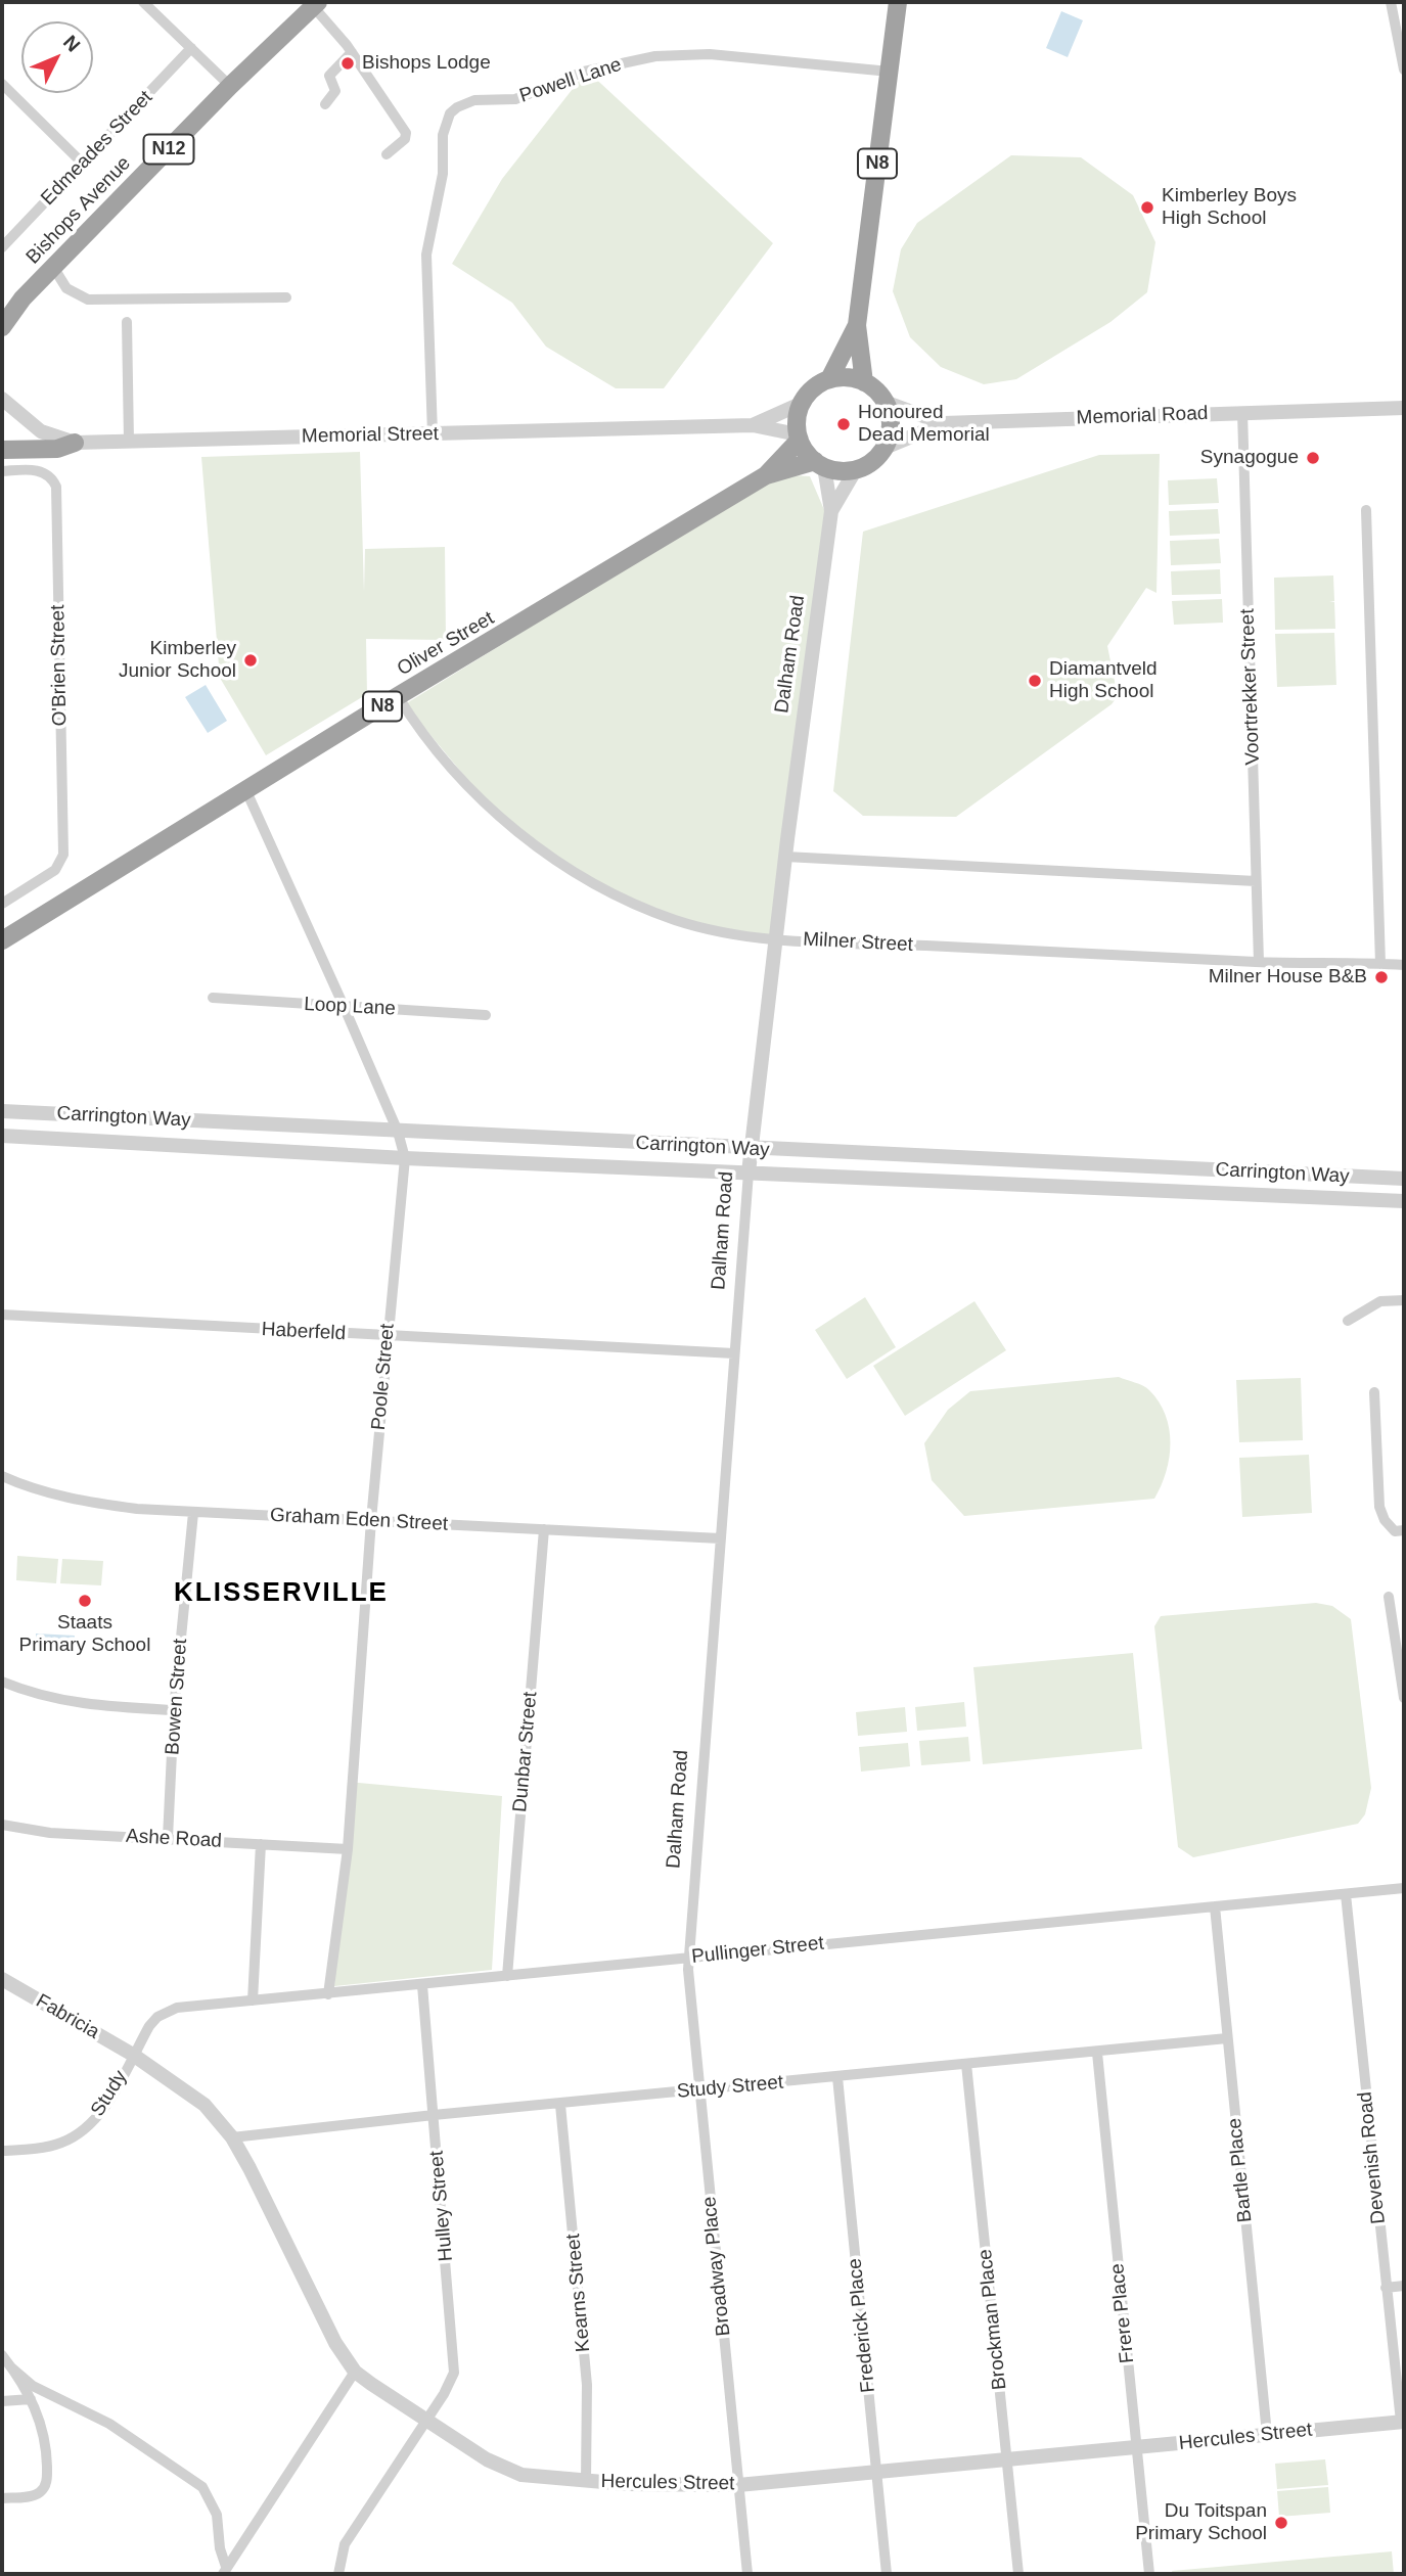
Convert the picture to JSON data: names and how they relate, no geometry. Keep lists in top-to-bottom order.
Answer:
{
  "streets": {
    "highway": [
      "N12",
      "N8",
      "Bishops Avenue",
      "Oliver Street"
    ],
    "street": [
      "Powell Lane",
      "Edmeades Street",
      "Memorial Road",
      "Memorial Street",
      "Dalham Road",
      "O'Brien Street",
      "Voortrekker Street",
      "Milner Street",
      "Loop Lane",
      "Carrington Way",
      "Haberfeld",
      "Poole Street",
      "Graham Eden Street",
      "Bowen Street",
      "Dunbar Street",
      "Ashe Road",
      "Pullinger Street",
      "Fabricia",
      "Study Street",
      "Study",
      "Devenish Road",
      "Bartle Place",
      "Hulley Street",
      "Broadway Place",
      "Kearns Street",
      "Frere Place",
      "Brockman Place",
      "Frederick Place",
      "Hercules Street"
    ]
  },
  "crossings": [
    ["Powell Lane", "N8"],
    ["Powell Lane", "Memorial Street"],
    ["N12", "Bishops Avenue"],
    ["N8", "Memorial Road"],
    ["N8", "Memorial Street"],
    ["N8", "Oliver Street"],
    ["N8", "Dalham Road"],
    ["Memorial Road", "Memorial Street"],
    ["Memorial Road", "Oliver Street"],
    ["Memorial Road", "Dalham Road"],
    ["Memorial Road", "Voortrekker Street"],
    ["Memorial Street", "Oliver Street"],
    ["Memorial Street", "Dalham Road"],
    ["Oliver Street", "Dalham Road"],
    ["Oliver Street", "Milner Street"],
    ["Oliver Street", "Poole Street"],
    ["Dalham Road", "Milner Street"],
    ["Dalham Road", "Carrington Way"],
    ["Dalham Road", "Haberfeld"],
    ["Dalham Road", "Graham Eden Street"],
    ["Dalham Road", "Pullinger Street"],
    ["Dalham Road", "Broadway Place"],
    ["Voortrekker Street", "Milner Street"],
    ["Loop Lane", "Poole Street"],
    ["Carrington Way", "Poole Street"],
    ["Haberfeld", "Poole Street"],
    ["Poole Street", "Graham Eden Street"],
    ["Poole Street", "Ashe Road"],
    ["Poole Street", "Pullinger Street"],
    ["Graham Eden Street", "Bowen Street"],
    ["Graham Eden Street", "Dunbar Street"],
    ["Bowen Street", "Ashe Road"],
    ["Dunbar Street", "Pullinger Street"],
    ["Pullinger Street", "Fabricia"],
    ["Pullinger Street", "Study"],
    ["Pullinger Street", "Devenish Road"],
    ["Pullinger Street", "Bartle Place"],
    ["Pullinger Street", "Hulley Street"],
    ["Pullinger Street", "Broadway Place"],
    ["Pullinger Street", "Hercules Street"],
    ["Fabricia", "Study"],
    ["Fabricia", "Hercules Street"],
    ["Study Street", "Bartle Place"],
    ["Study Street", "Hulley Street"],
    ["Study Street", "Broadway Place"],
    ["Study Street", "Kearns Street"],
    ["Study Street", "Frere Place"],
    ["Study Street", "Brockman Place"],
    ["Study Street", "Frederick Place"],
    ["Study Street", "Hercules Street"],
    ["Study", "Hercules Street"],
    ["Devenish Road", "Hercules Street"],
    ["Bartle Place", "Hercules Street"],
    ["Hulley Street", "Hercules Street"],
    ["Broadway Place", "Hercules Street"],
    ["Kearns Street", "Hercules Street"],
    ["Frere Place", "Hercules Street"],
    ["Brockman Place", "Hercules Street"],
    ["Frederick Place", "Hercules Street"]
  ],
  "districts": ["KLISSERVILLE"],
  "places": [
    "Bishops Lodge",
    "Kimberley Boys High School",
    "Honoured Dead Memorial",
    "Synagogue",
    "Kimberley Junior School",
    "Diamantveld High School",
    "Milner House B&B",
    "Staats Primary School",
    "Du Toitspan Primary School"
  ],
  "north": "top right"
}
